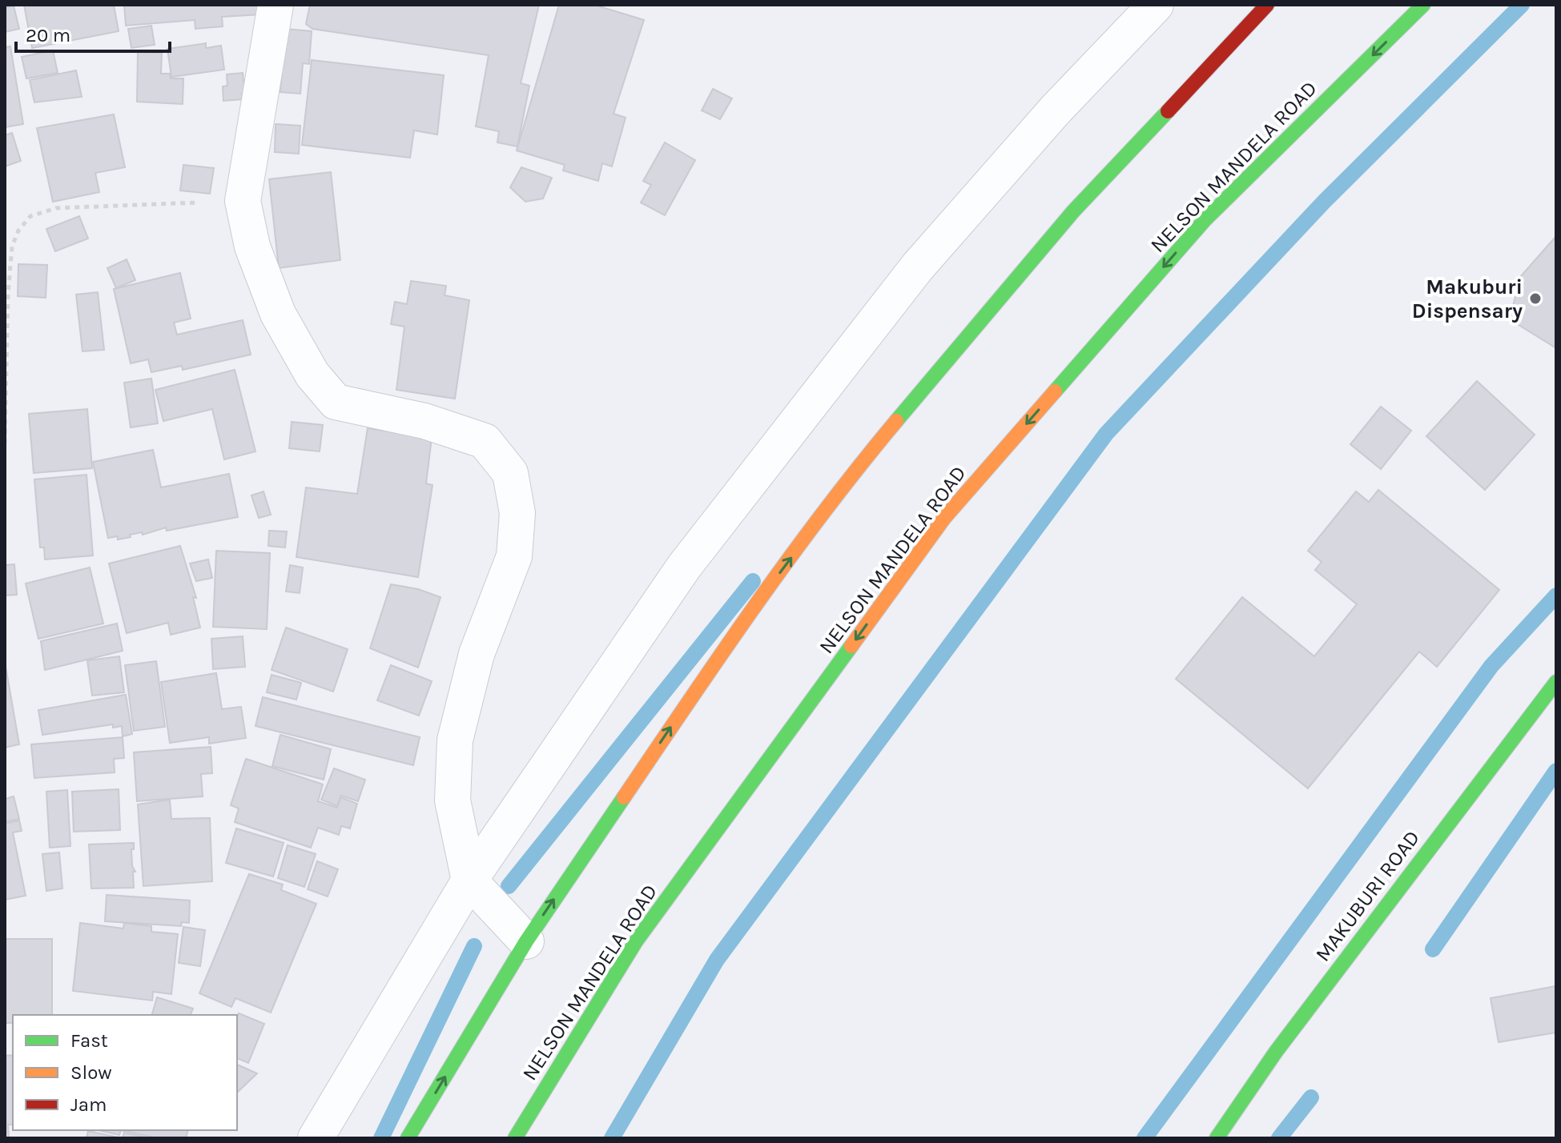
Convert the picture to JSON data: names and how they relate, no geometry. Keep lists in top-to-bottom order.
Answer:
{
  "streets": {
    "main road": ["NELSON MANDELA ROAD", "MAKUBURI ROAD"]
  },
  "places": ["Makuburi Dispensary"],
  "legend": ["Fast", "Slow", "Jam"],
  "scale_bar": "20 m"
}
